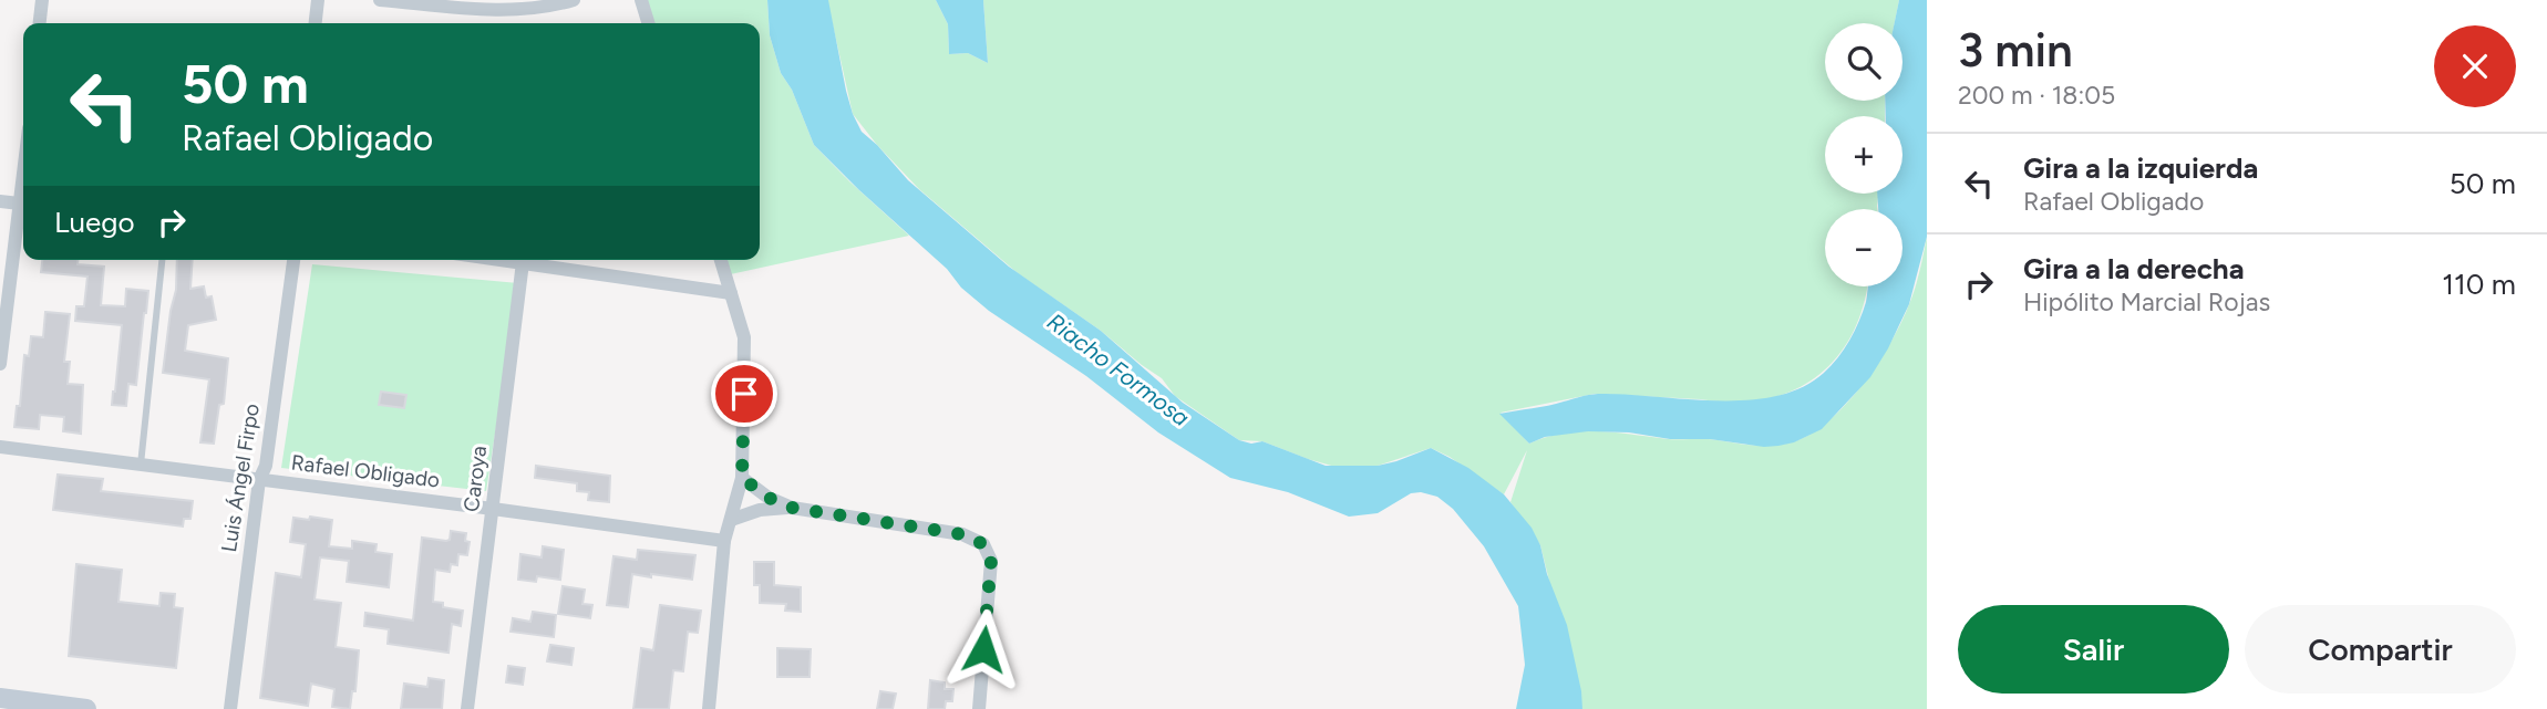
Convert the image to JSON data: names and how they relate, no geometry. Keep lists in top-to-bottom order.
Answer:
{
  "streets": {
    "street": ["Rafael Obligado", "Luis Ángel Firpo", "Caroya"]
  },
  "crossings": [
    ["Rafael Obligado", "Luis Ángel Firpo"],
    ["Rafael Obligado", "Caroya"]
  ],
  "water": ["Riacho Formosa"],
  "page": {
    "heading": ["3 min", "200 m · 18:05"],
    "map_buttons": ["+", "−"],
    "turn": ["50 m", "Rafael Obligado"],
    "list": [
      {
        "name": "Gira a la izquierda",
        "note": "Rafael Obligado",
        "value": "50 m"
      },
      {
        "name": "Gira a la derecha",
        "note": "Hipólito Marcial Rojas",
        "value": "110 m"
      }
    ],
    "then": "Luego",
    "buttons": ["Salir", "Compartir"]
  }
}
